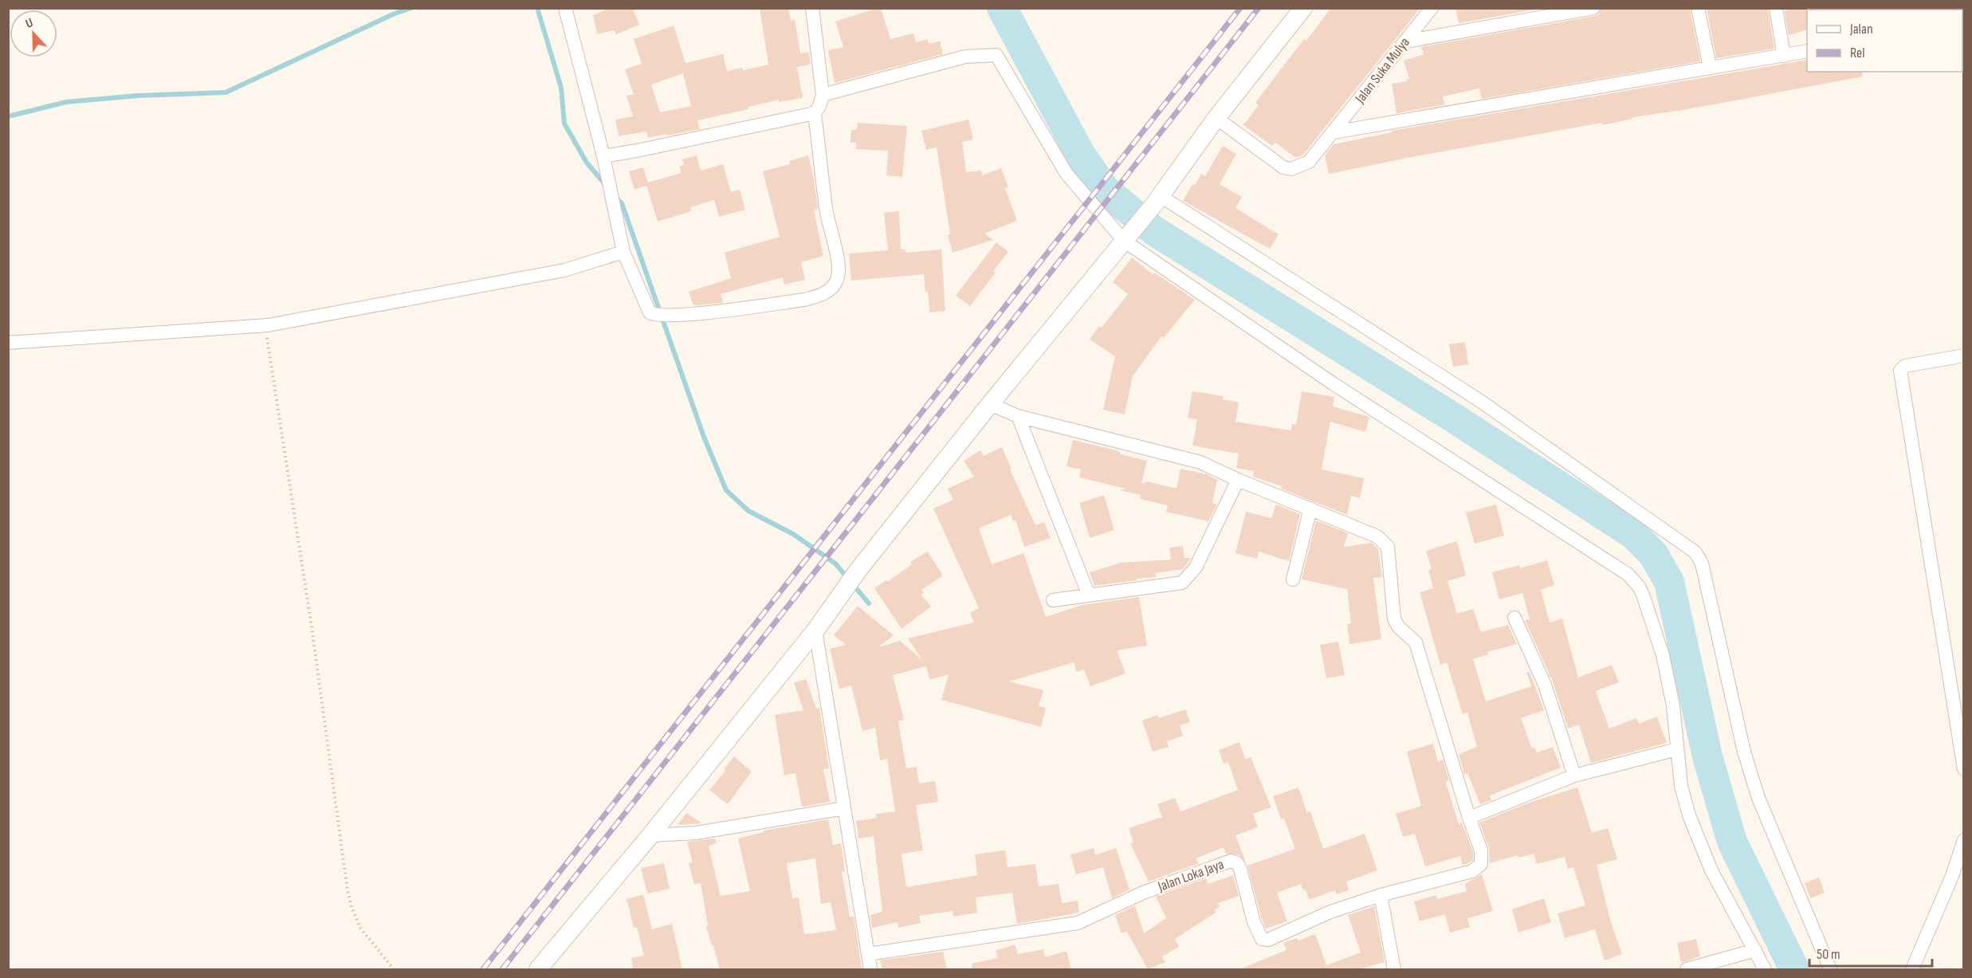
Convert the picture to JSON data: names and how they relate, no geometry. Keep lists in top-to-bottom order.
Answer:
{
  "streets": {
    "street": ["Jalan Suka Mulya", "Jalan Loka Jaya"]
  },
  "legend": ["Jalan", "Rel"],
  "scale_bar": "50 m",
  "north": "top"
}
